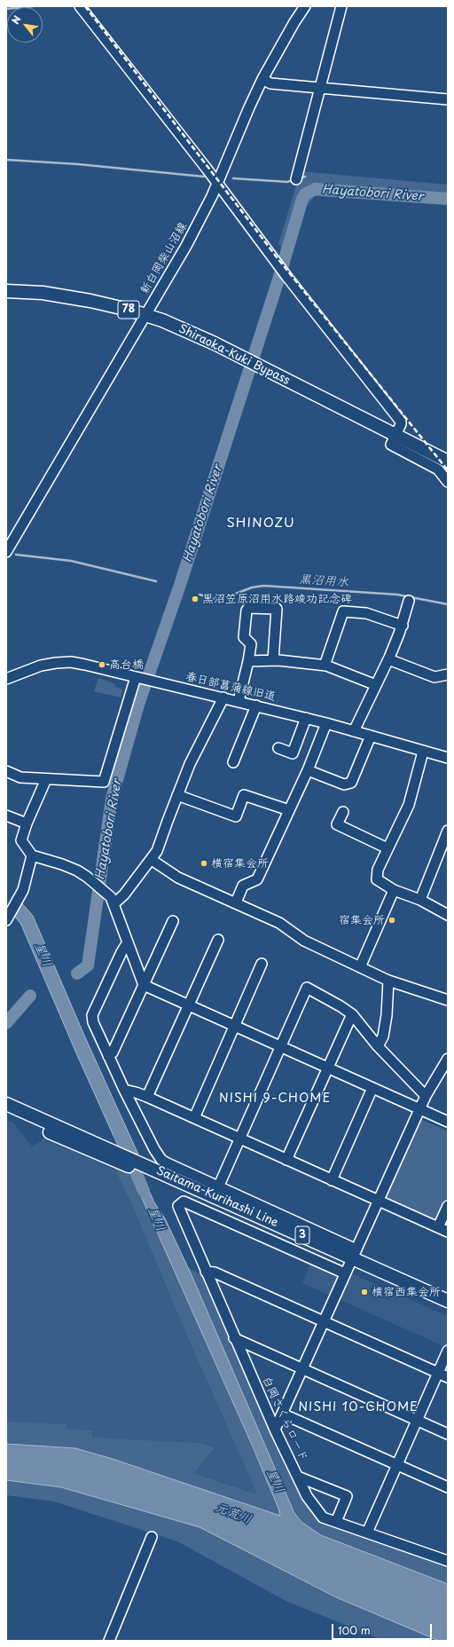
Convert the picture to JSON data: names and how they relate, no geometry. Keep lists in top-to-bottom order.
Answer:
{
  "streets": {
    "main road": [
      "78",
      "Shiraoka-Kuki Bypass",
      "Saitama-Kurihashi Line",
      "3"
    ],
    "street": ["新白岡柴山沼線", "春日部菖蒲線旧道", "白岡さくらロード"]
  },
  "crossings": [
    ["新白岡柴山沼線", "Shiraoka-Kuki Bypass"],
    ["Saitama-Kurihashi Line", "白岡さくらロード"]
  ],
  "districts": ["SHINOZU", "NISHI 9-CHOME", "NISHI 10-CHOME"],
  "water": [
    "Hayatobori River",
    "黒沼用水",
    "星川",
    "元荒川"
  ],
  "places": [
    "黒沼笠原沼用水路竣功記念碑",
    "高台橋",
    "横宿集会所",
    "宿集会所",
    "横宿西集会所"
  ],
  "scale_bar": "100 m",
  "north": "top left"
}
